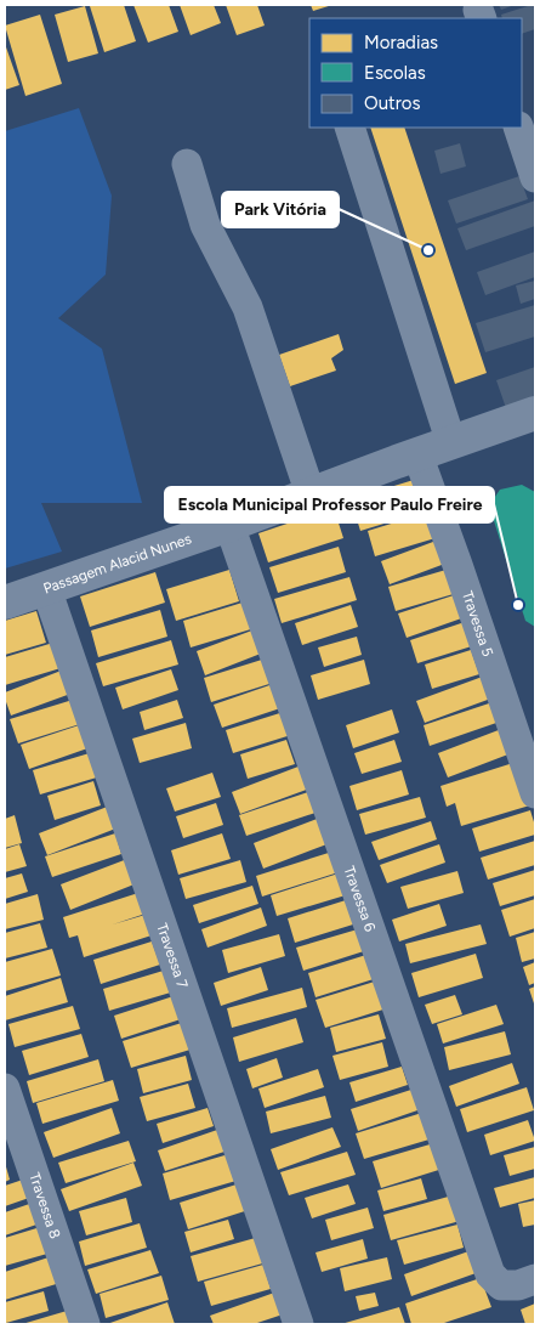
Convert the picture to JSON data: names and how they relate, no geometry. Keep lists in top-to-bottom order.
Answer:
{
  "streets": {
    "street": [
      "Passagem Alacid Nunes",
      "Travessa 5",
      "Travessa 6",
      "Travessa 7",
      "Travessa 8"
    ]
  },
  "crossings": [
    ["Passagem Alacid Nunes", "Travessa 5"],
    ["Passagem Alacid Nunes", "Travessa 6"],
    ["Passagem Alacid Nunes", "Travessa 7"]
  ],
  "places": ["Park Vitória", "Escola Municipal Professor Paulo Freire"],
  "legend": ["Moradias", "Escolas", "Outros"]
}
